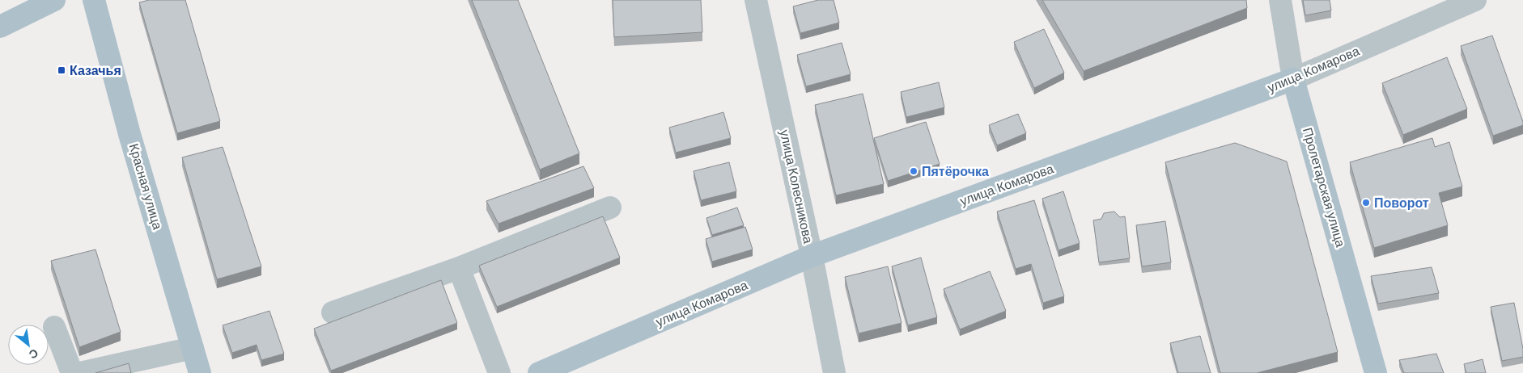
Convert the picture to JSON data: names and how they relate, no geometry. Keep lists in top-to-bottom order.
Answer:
{
  "streets": {
    "main road": ["улица Комарова", "Красная улица", "Пролетарская улица"],
    "street": ["улица Колесникова"]
  },
  "crossings": [
    ["улица Комарова", "улица Колесникова"],
    ["улица Комарова", "Пролетарская улица"]
  ],
  "places": {
    "transit": ["Казачья"],
    "other": ["Пятёрочка", "Поворот"]
  },
  "north": "bottom right"
}
